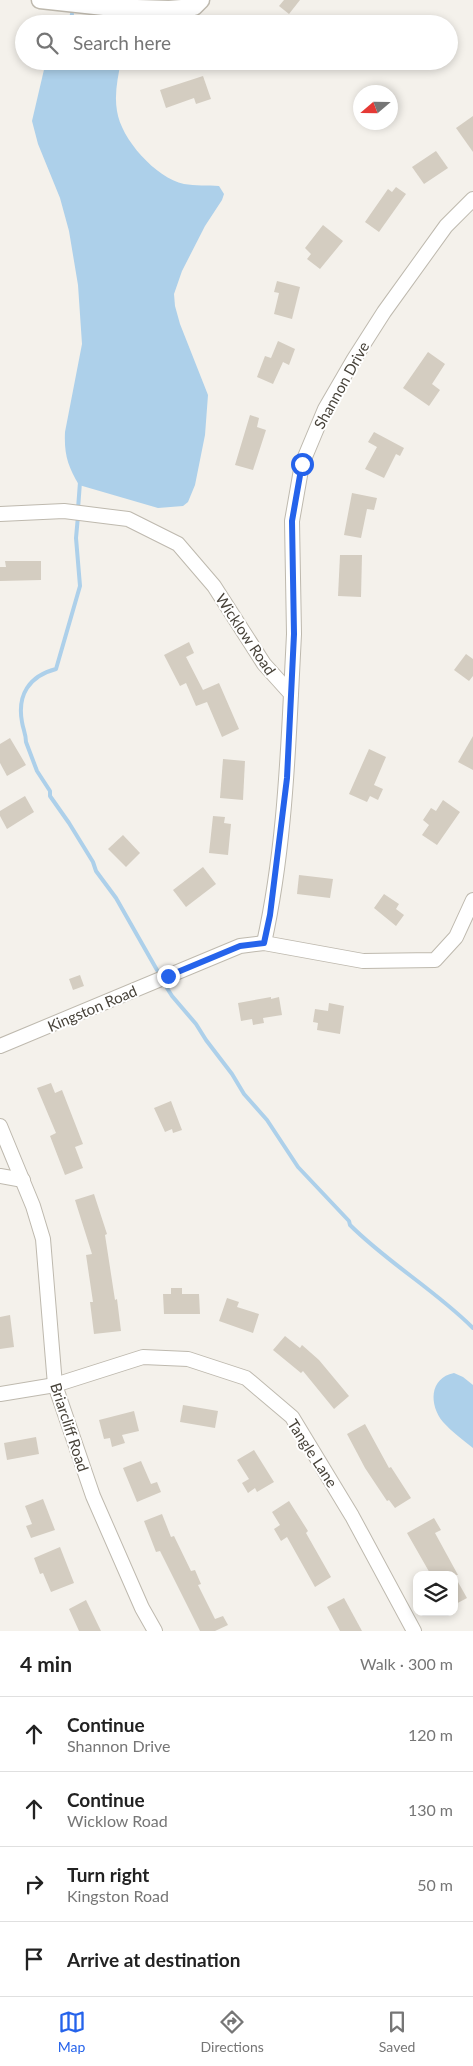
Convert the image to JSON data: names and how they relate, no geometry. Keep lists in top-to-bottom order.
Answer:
{
  "streets": {
    "street": [
      "Shannon Drive",
      "Wicklow Road",
      "Kingston Road",
      "Briarcliff Road",
      "Tangle Lane"
    ]
  },
  "crossings": [
    ["Shannon Drive", "Wicklow Road"],
    ["Briarcliff Road", "Tangle Lane"]
  ],
  "north": "left",
  "page": {
    "search": "Search here",
    "heading": ["4 min", "Walk · 300 m"],
    "list": [
      ["Continue", "Shannon Drive", "120 m"],
      ["Continue", "Wicklow Road", "130 m"],
      ["Turn right", "Kingston Road", "50 m"],
      "Arrive at destination"
    ],
    "nav": ["Map", "Directions", "Saved"]
  }
}
